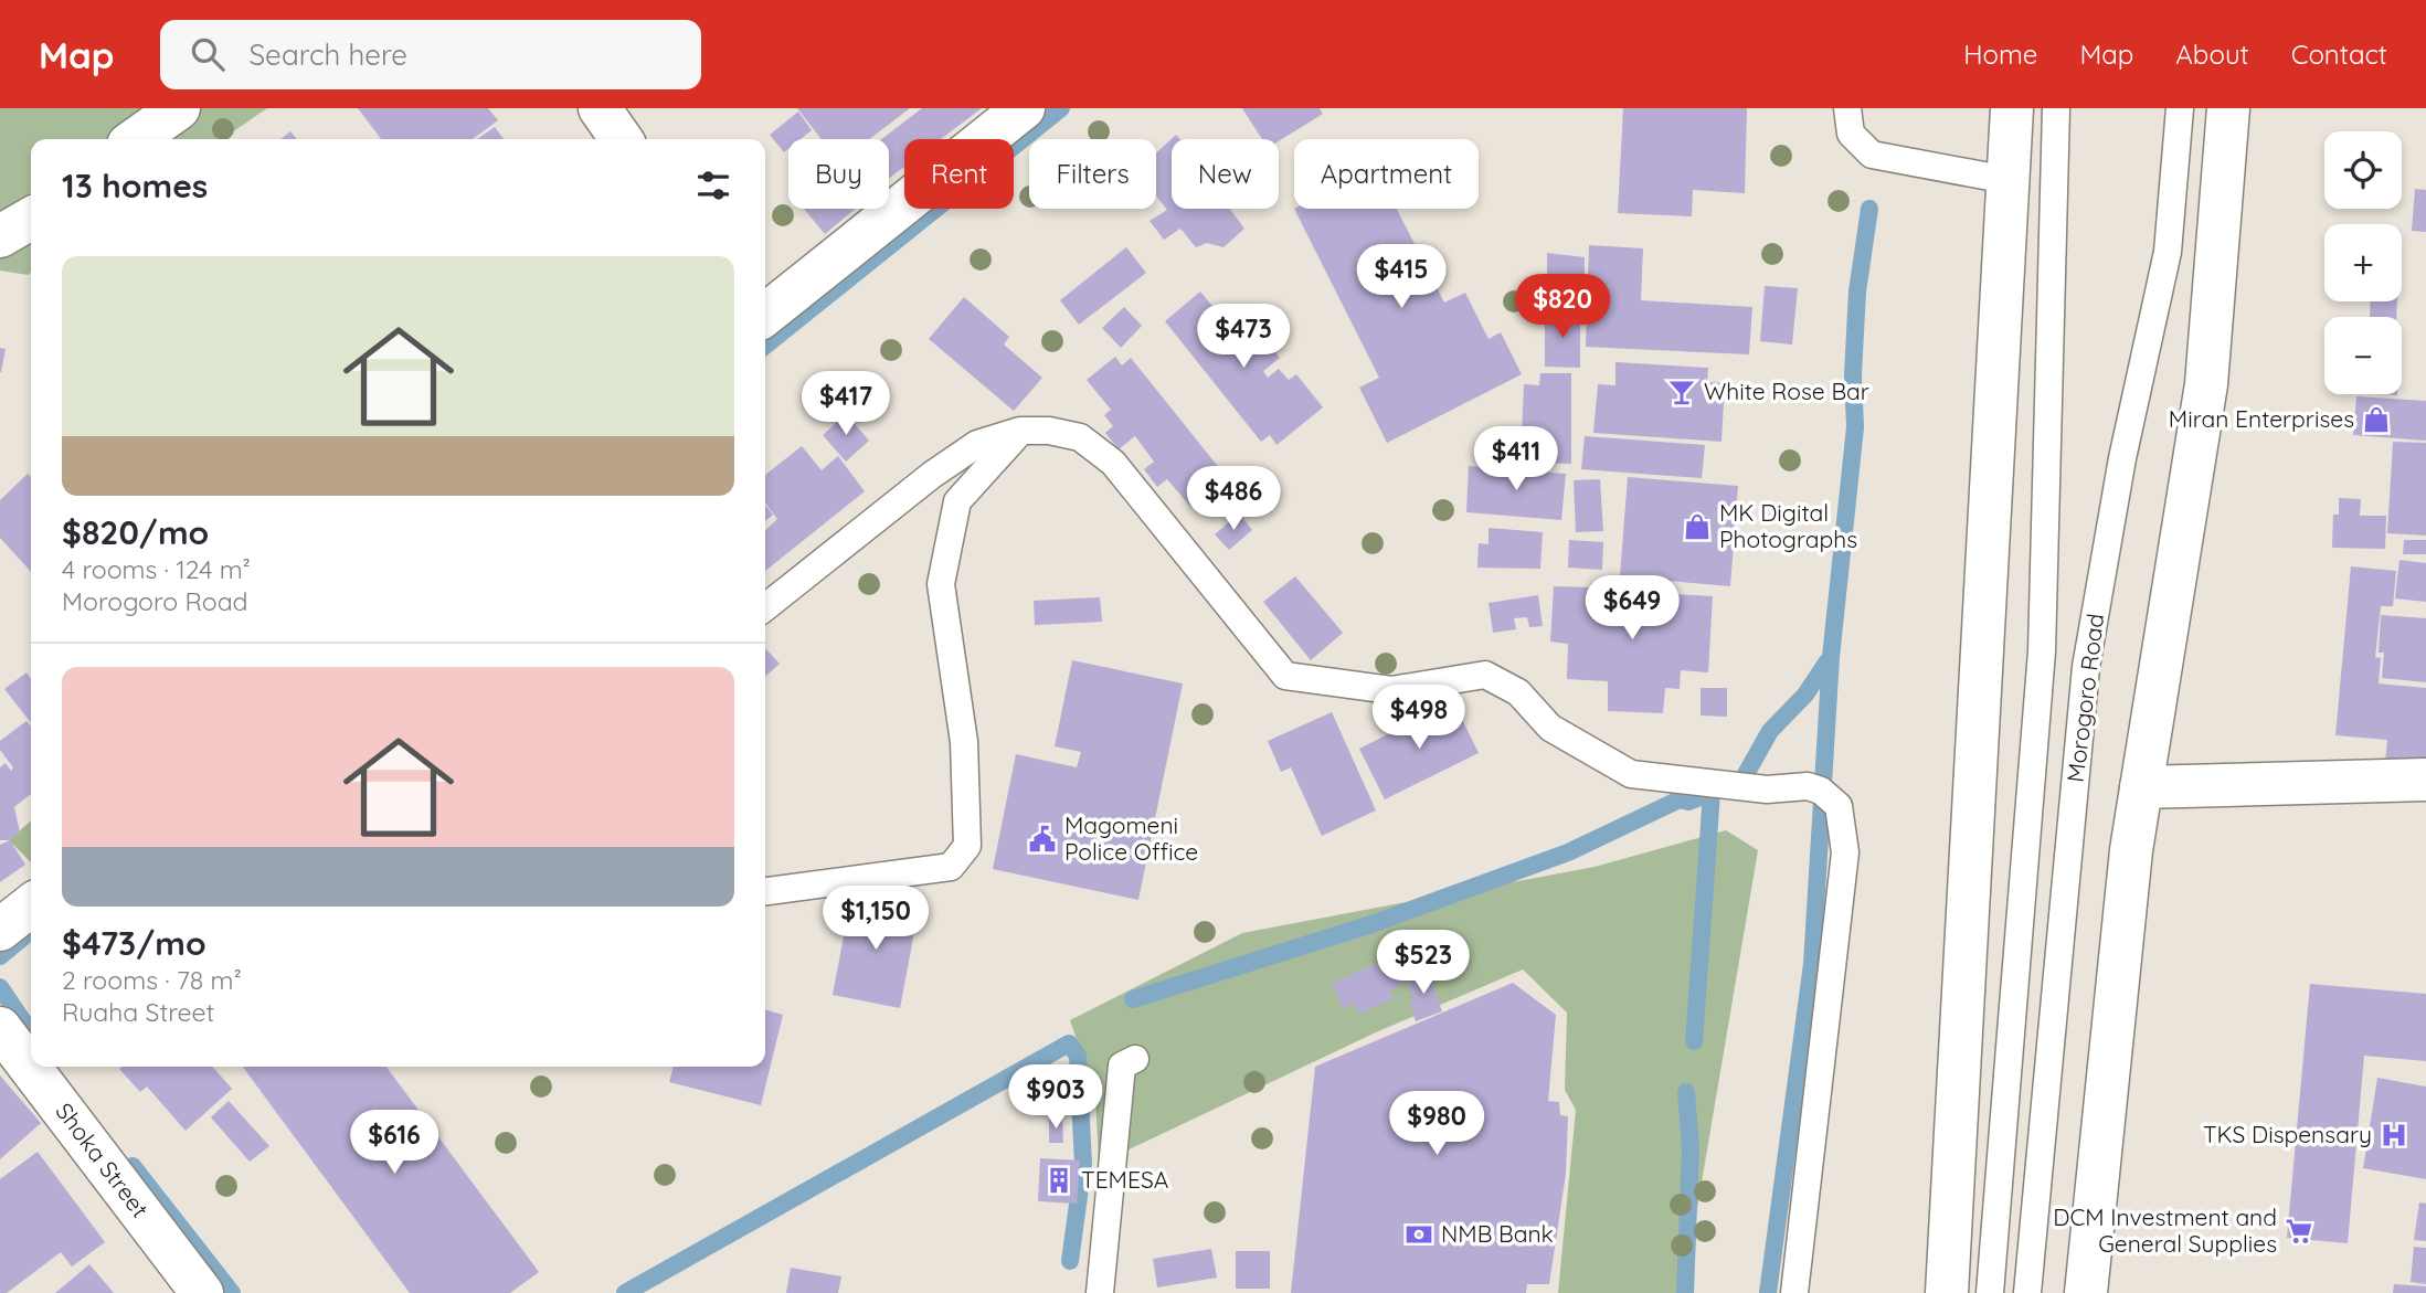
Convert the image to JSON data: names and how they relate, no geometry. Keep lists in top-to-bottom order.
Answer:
{
  "streets": {
    "main road": ["Shoka Street"],
    "lane": ["Morogoro Road"]
  },
  "places": {
    "bar": ["White Rose Bar"],
    "shop": ["Miran Enterprises", "MK Digital Photographs"],
    "public building": ["Magomeni Police Office"],
    "hospital": ["TKS Dispensary"],
    "building": ["TEMESA"],
    "supermarket": ["DCM Investment and General Supplies"],
    "bank": ["NMB Bank"]
  },
  "page": {
    "header": "Map",
    "search": "Search here",
    "nav": [
      "Home",
      "Map",
      "About",
      "Contact"
    ],
    "map_buttons": ["+", "−"],
    "chip": [
      "Buy",
      "Rent",
      "Filters",
      "New",
      "Apartment"
    ],
    "heading": "13 homes",
    "list": [
      {
        "name": "$820/mo",
        "note": "4 rooms · 124 m² · Morogoro Road"
      },
      {
        "name": "$473/mo",
        "note": "2 rooms · 78 m² · Ruaha Street"
      }
    ],
    "price": [
      "$415",
      "$820",
      "$473",
      "$417",
      "$411",
      "$486",
      "$649",
      "$498",
      "$1,150",
      "$523",
      "$903",
      "$980",
      "$616"
    ]
  }
}
